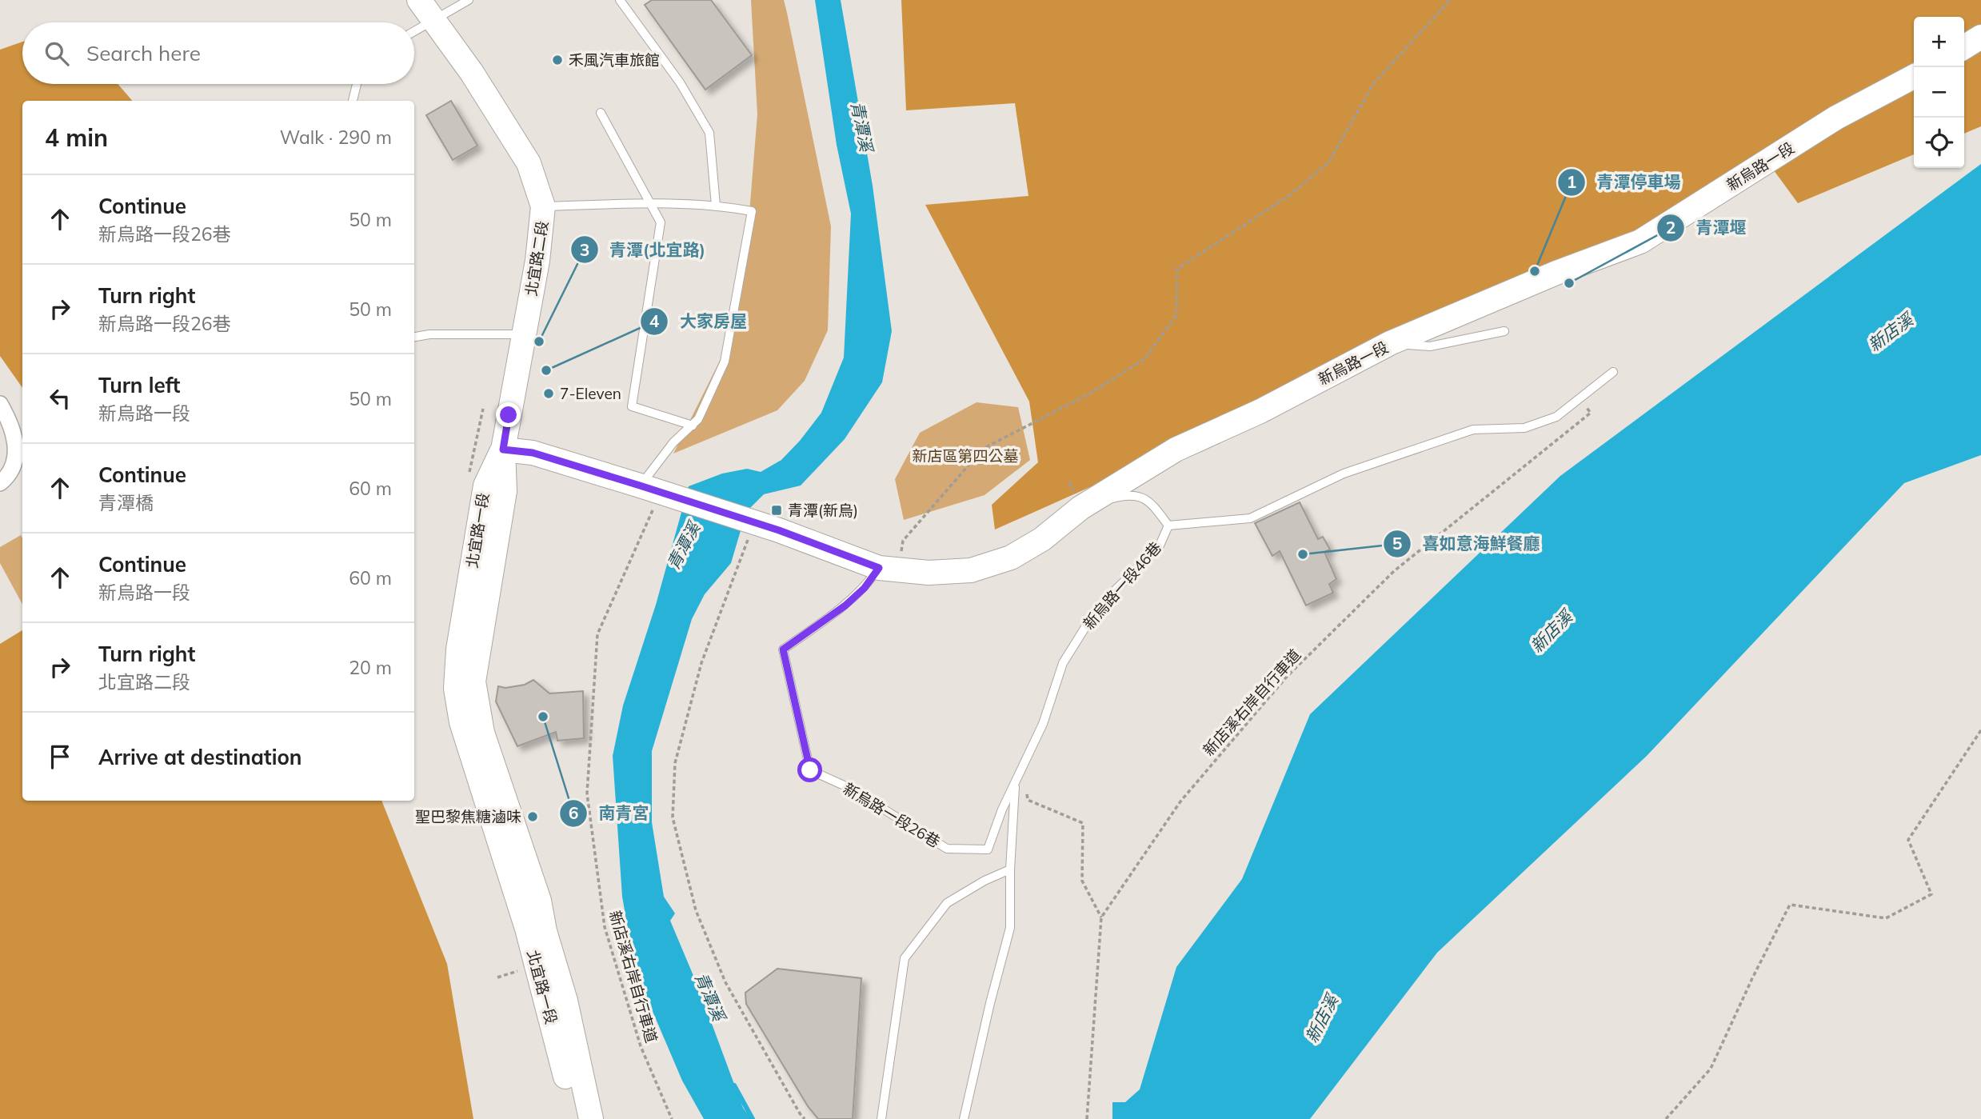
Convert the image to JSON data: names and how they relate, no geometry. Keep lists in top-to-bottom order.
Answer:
{
  "streets": {
    "main road": ["新烏路一段", "北宜路二段", "北宜路一段"],
    "lane": ["新烏路一段46巷", "新烏路一段26巷"],
    "path": ["新店溪右岸自行車道"]
  },
  "crossings": [
    ["新烏路一段", "新烏路一段46巷"],
    ["新烏路一段", "新店溪右岸自行車道"],
    ["新烏路一段", "新烏路一段26巷"],
    ["北宜路二段", "北宜路一段"],
    ["新烏路一段46巷", "新烏路一段26巷"]
  ],
  "water": ["青潭溪", "新店溪"],
  "parks": ["新店區第四公墓"],
  "places": {
    "other": [
      "禾風汽車旅館",
      "青潭停車場",
      "青潭堰",
      "青潭(北宜路)",
      "大家房屋",
      "7-Eleven",
      "喜如意海鮮餐廳",
      "南青宮",
      "聖巴黎焦糖滷味"
    ],
    "transit": ["青潭(新烏)"]
  },
  "page": {
    "map_buttons": ["+", "−"],
    "search": "Search here",
    "heading": ["4 min", "Walk · 290 m"],
    "list": [
      ["Continue", "新烏路一段26巷", "50 m"],
      ["Turn right", "新烏路一段26巷", "50 m"],
      ["Turn left", "新烏路一段", "50 m"],
      ["Continue", "青潭橋", "60 m"],
      ["Continue", "新烏路一段", "60 m"],
      ["Turn right", "北宜路二段", "20 m"],
      "Arrive at destination"
    ]
  }
}
